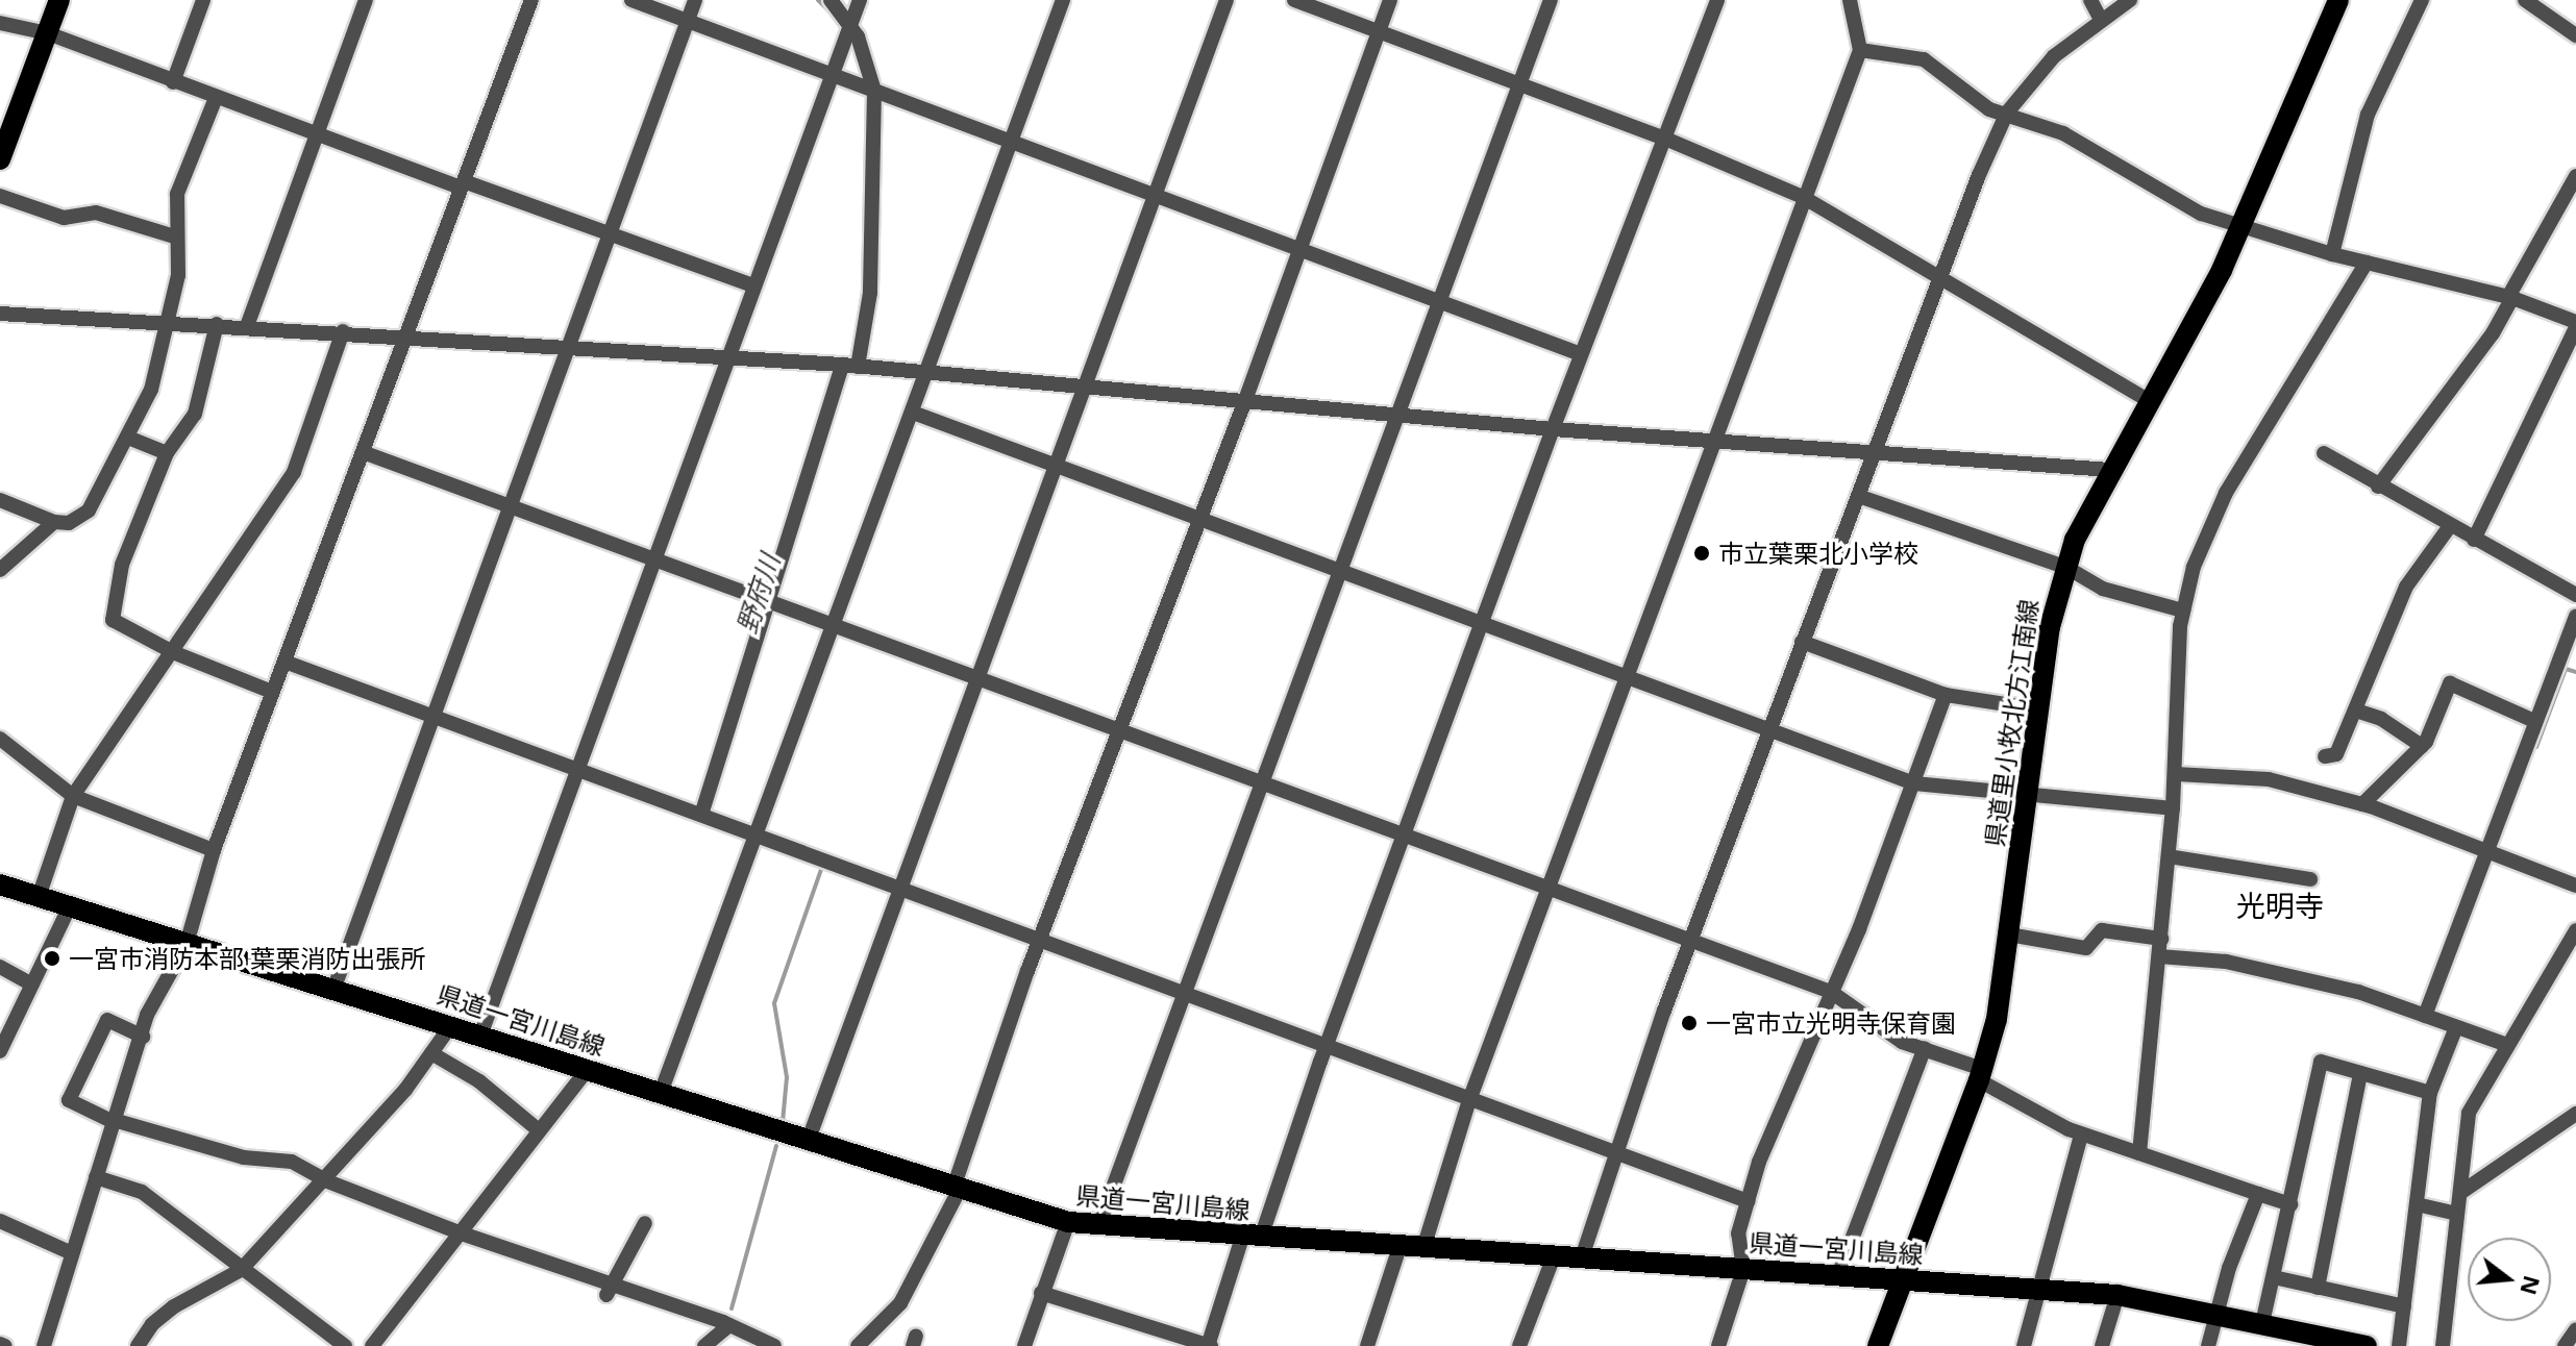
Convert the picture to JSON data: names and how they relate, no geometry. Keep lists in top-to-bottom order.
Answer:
{
  "streets": {
    "main road": ["県道里小牧北方江南線", "県道一宮川島線"]
  },
  "crossings": [
    ["県道里小牧北方江南線", "県道一宮川島線"]
  ],
  "districts": ["光明寺"],
  "water": ["野府川"],
  "places": ["市立葉栗北小学校", "一宮市消防本部 葉栗消防出張所", "一宮市立光明寺保育園"],
  "north": "right"
}
